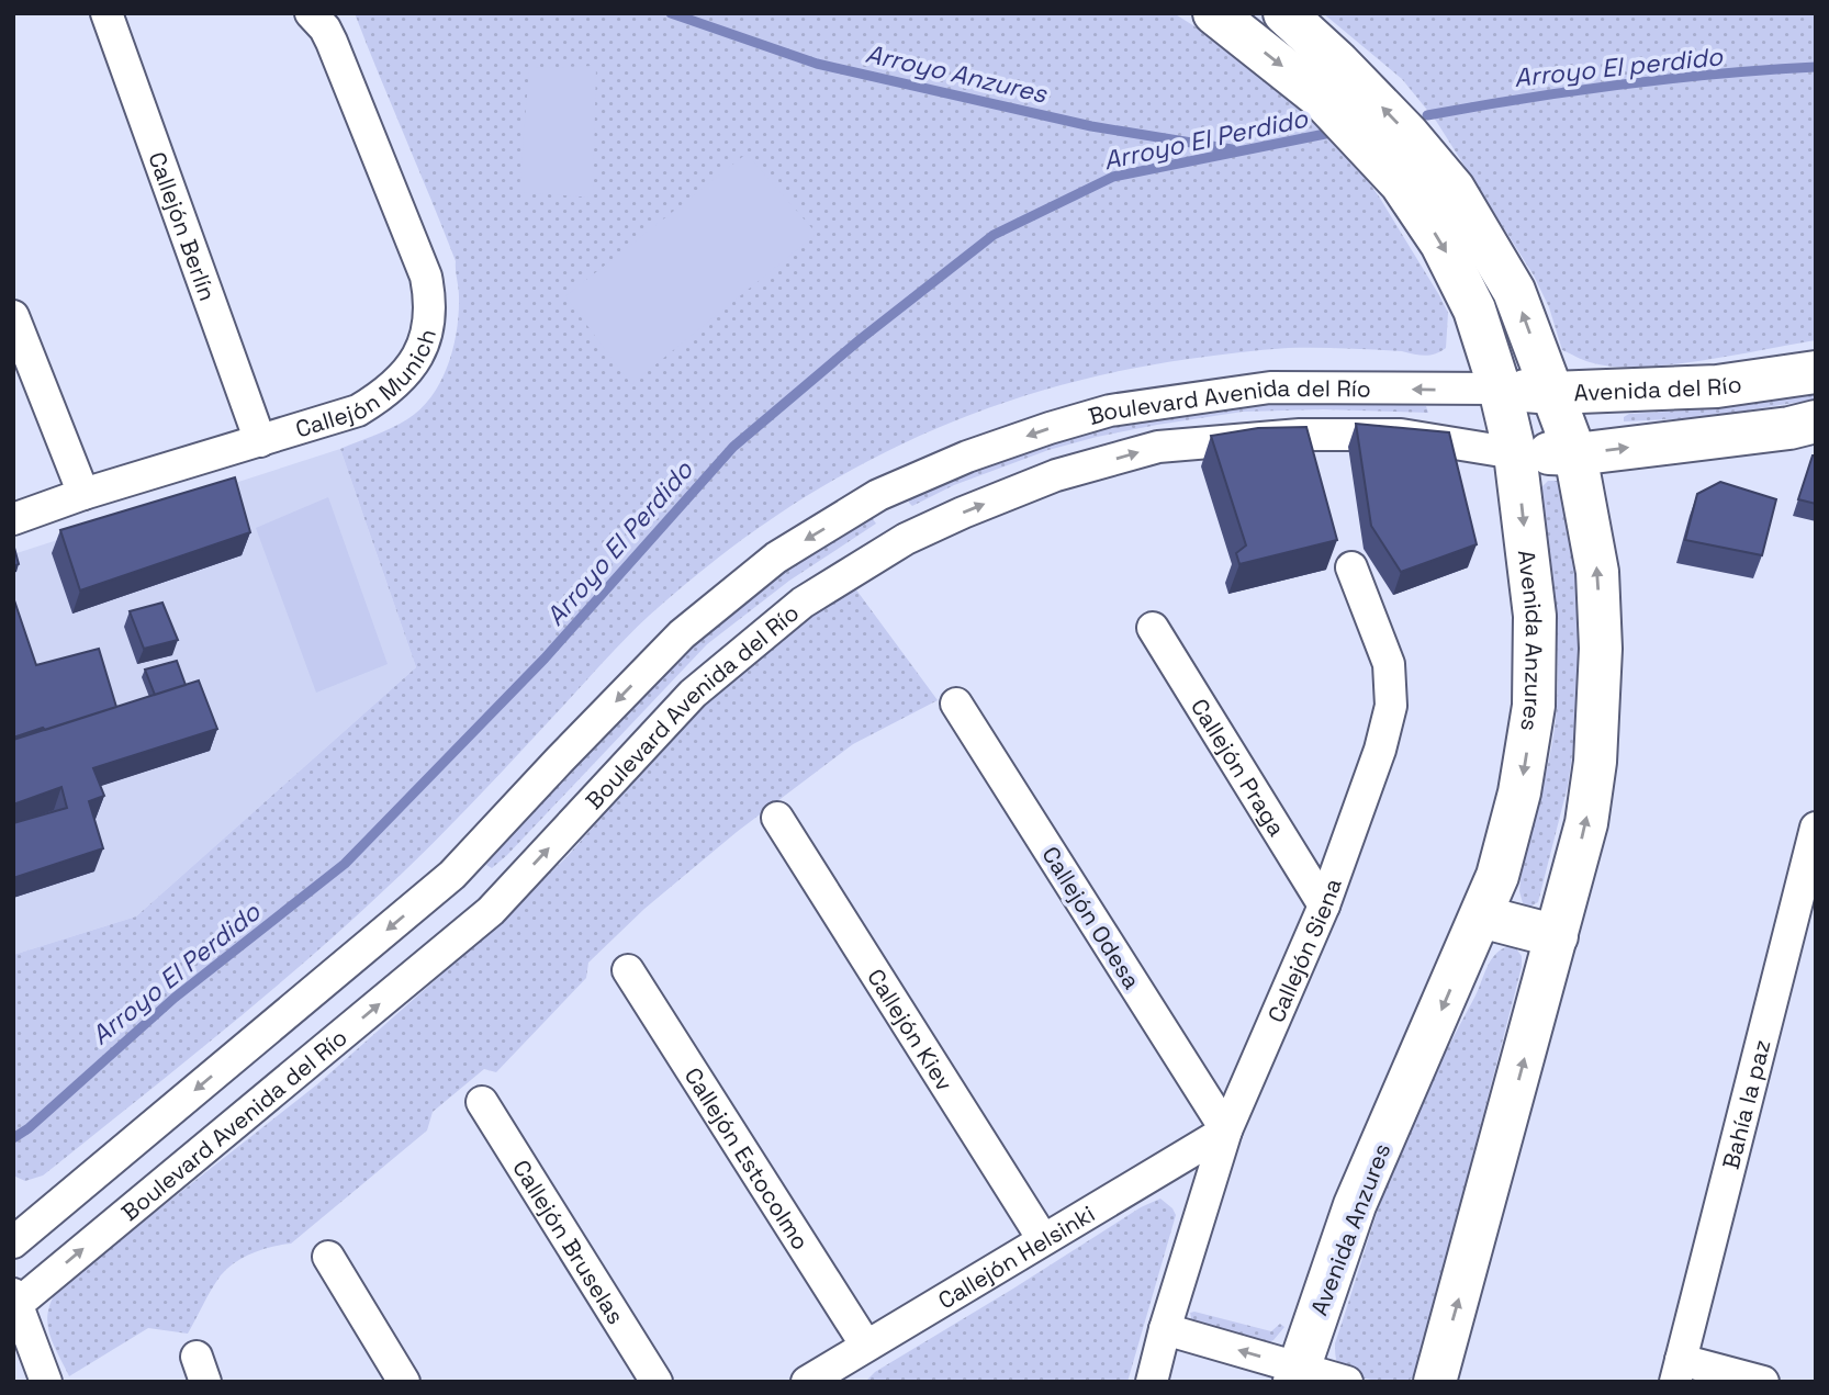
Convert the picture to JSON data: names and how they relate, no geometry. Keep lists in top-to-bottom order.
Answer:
{
  "streets": {
    "street": [
      "Callejón Berlín",
      "Callejón Munich",
      "Avenida del Río",
      "Boulevard Avenida del Río",
      "Avenida Anzures",
      "Callejón Praga",
      "Callejón Odesa",
      "Callejón Siena",
      "Callejón Kiev",
      "Bahía la paz",
      "Callejón Estocolmo",
      "Callejón Bruselas",
      "Callejón Helsinki"
    ]
  },
  "crossings": [
    ["Callejón Berlín", "Callejón Munich"],
    ["Avenida del Río", "Boulevard Avenida del Río"],
    ["Avenida del Río", "Avenida Anzures"],
    ["Boulevard Avenida del Río", "Avenida Anzures"],
    ["Callejón Praga", "Callejón Siena"],
    ["Callejón Odesa", "Callejón Siena"],
    ["Callejón Odesa", "Callejón Helsinki"],
    ["Callejón Siena", "Callejón Helsinki"],
    ["Callejón Kiev", "Callejón Helsinki"],
    ["Callejón Estocolmo", "Callejón Helsinki"]
  ],
  "water": ["Arroyo El perdido", "Arroyo Anzures", "Arroyo El Perdido"]
}
